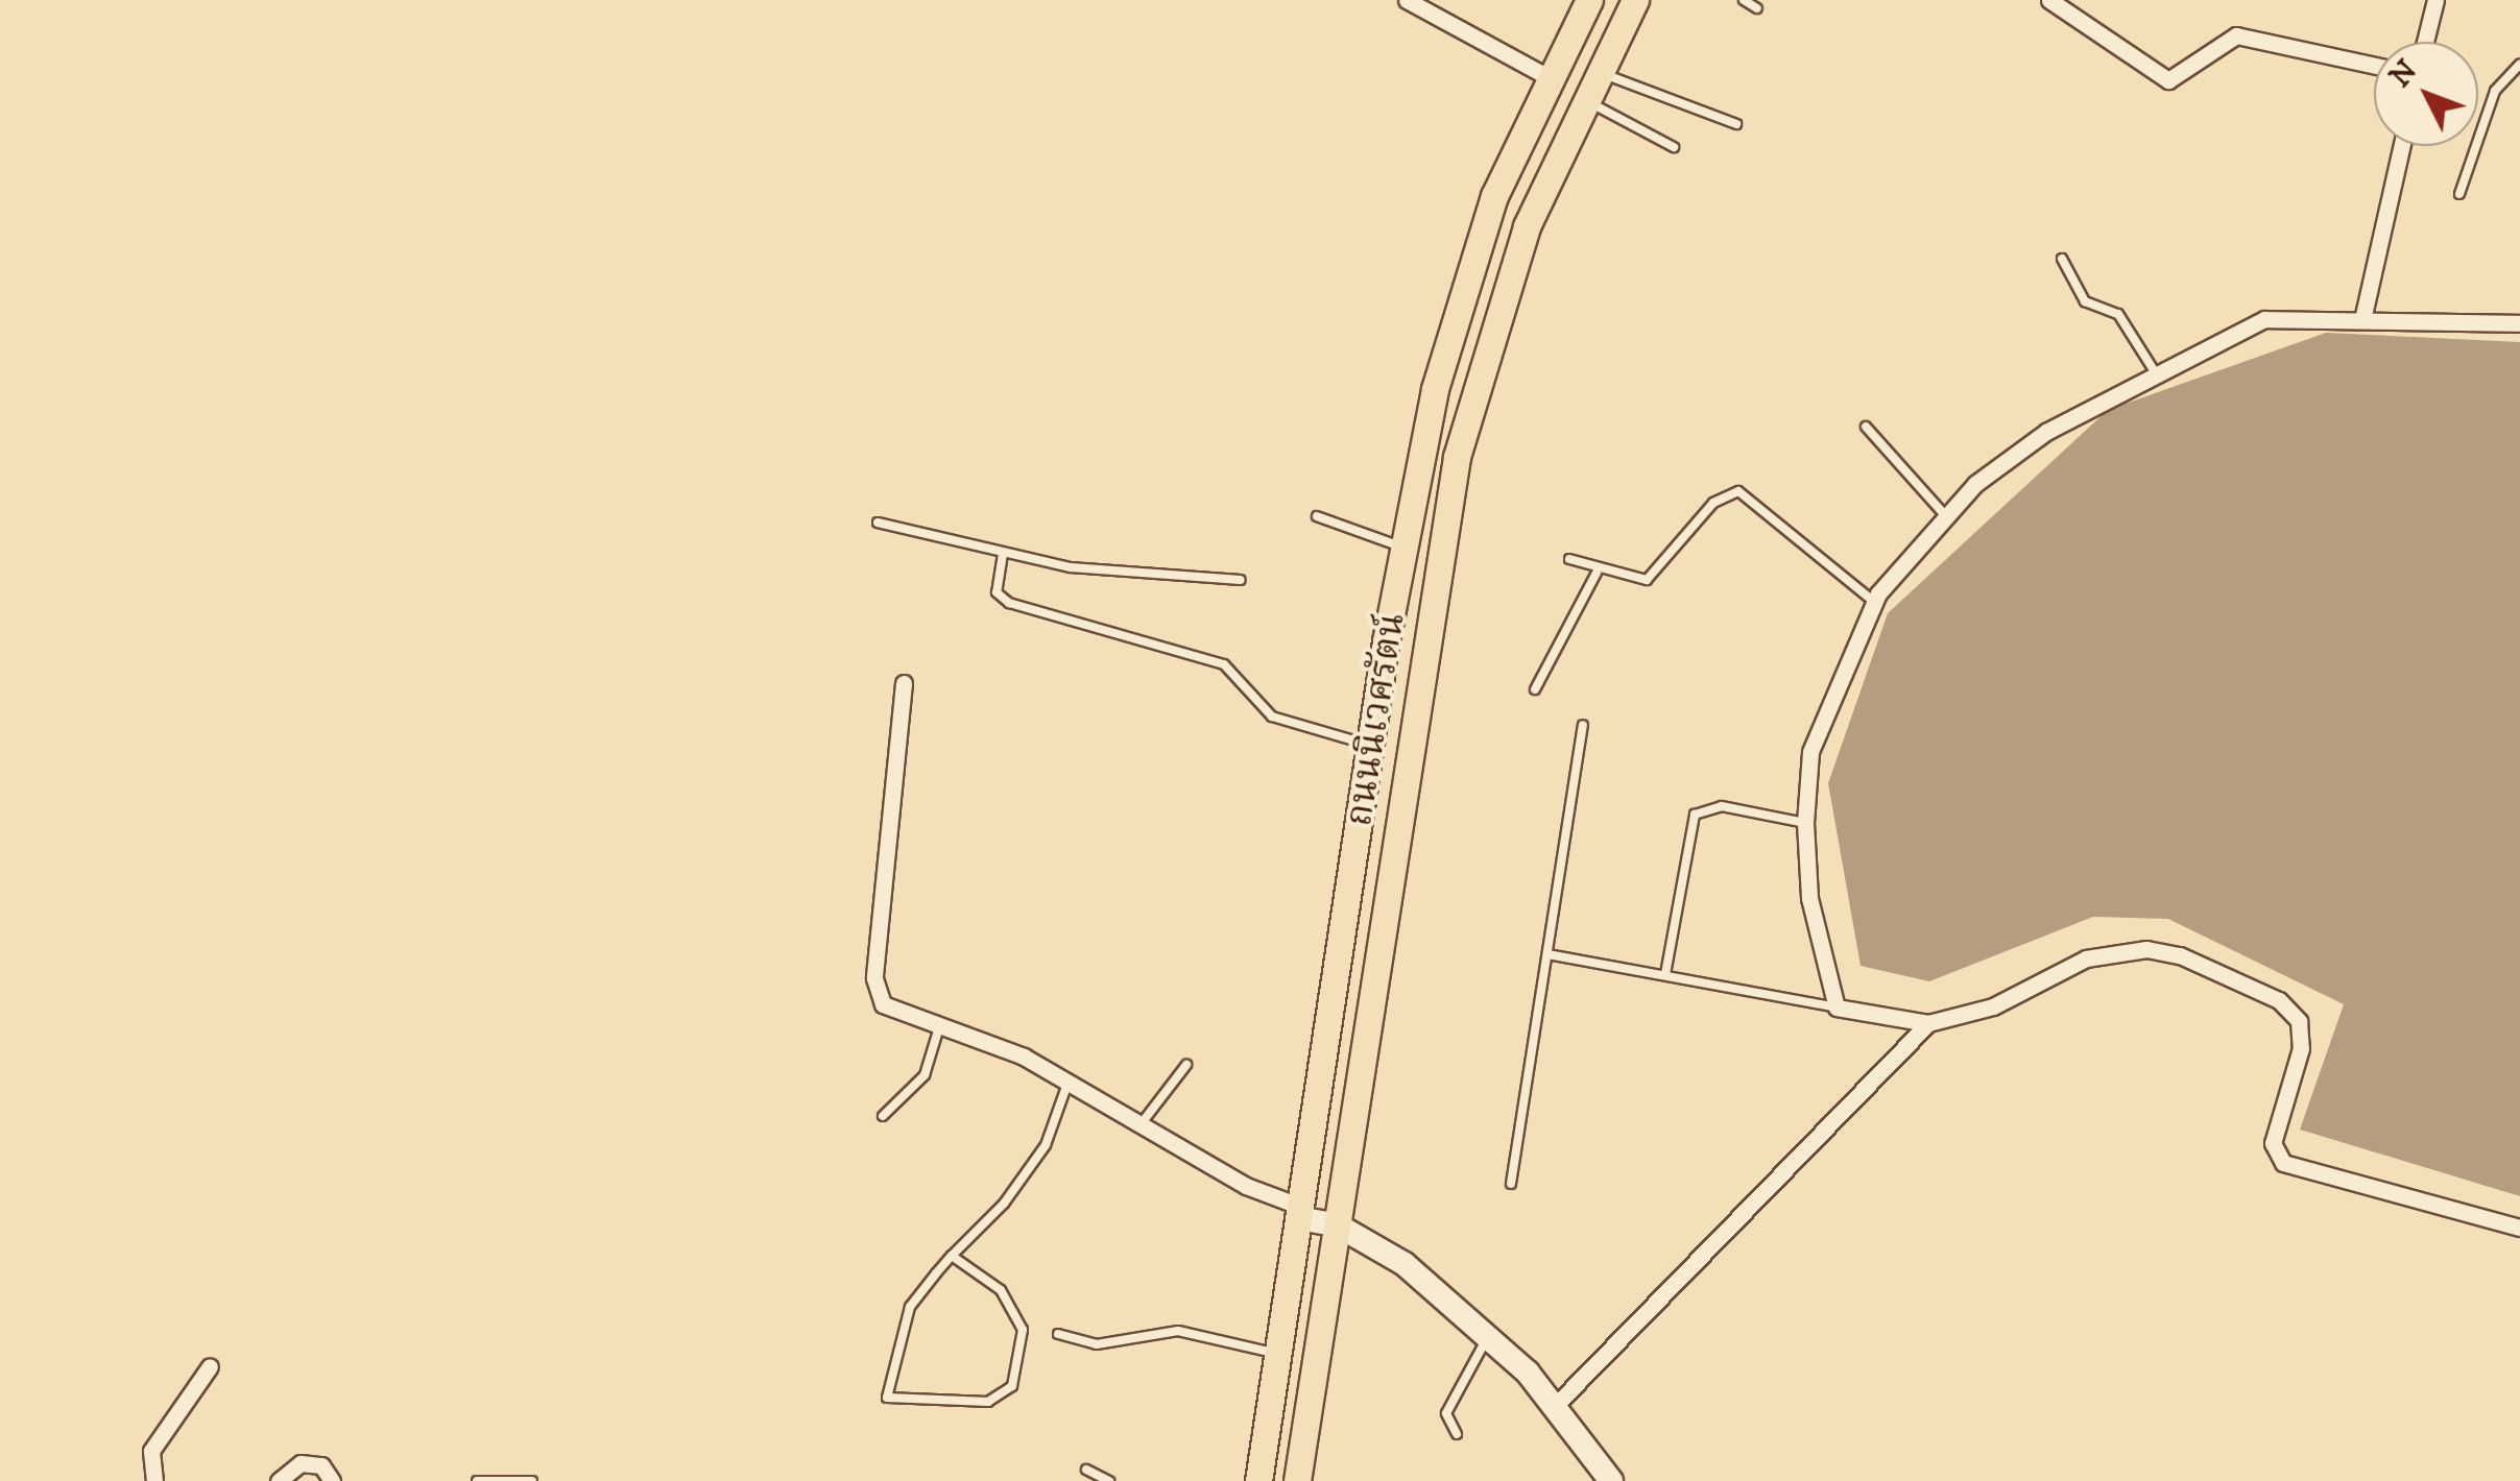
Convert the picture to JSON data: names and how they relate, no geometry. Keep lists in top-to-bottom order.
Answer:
{
  "streets": {
    "main road": ["ถนนนิเวศรัตน์"]
  },
  "north": "top left"
}
